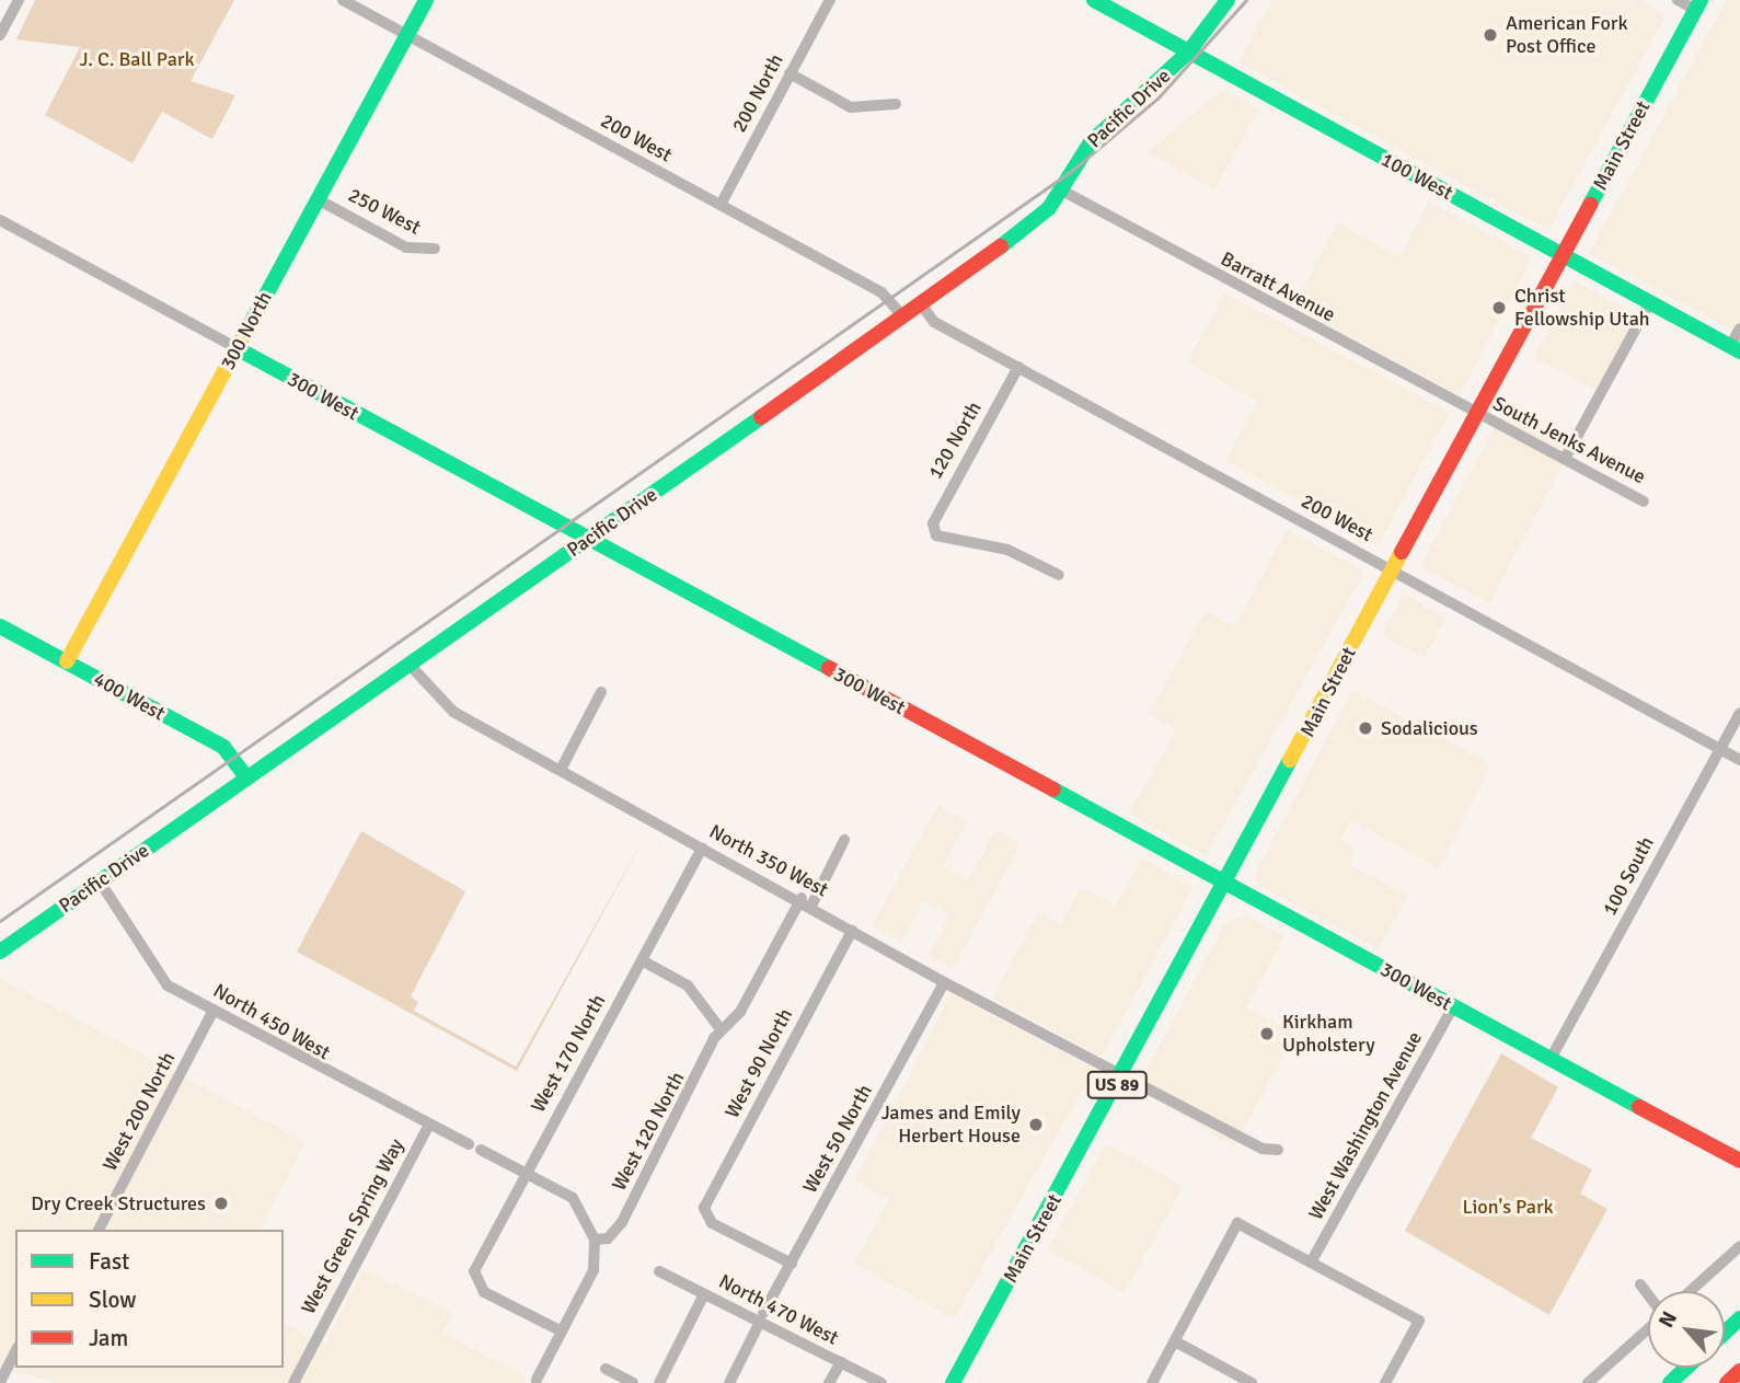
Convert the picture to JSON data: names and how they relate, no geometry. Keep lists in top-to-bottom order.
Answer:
{
  "streets": {
    "main road": [
      "Pacific Drive",
      "Main Street",
      "100 West",
      "300 North",
      "300 West",
      "400 West",
      "US 89"
    ],
    "street": [
      "200 North",
      "200 West",
      "250 West",
      "Barratt Avenue",
      "120 North",
      "South Jenks Avenue",
      "North 350 West",
      "100 South",
      "North 450 West",
      "West 170 North",
      "West 90 North",
      "West 200 North",
      "West Washington Avenue",
      "West 120 North",
      "West 50 North",
      "West Green Spring Way",
      "North 470 West"
    ]
  },
  "crossings": [
    ["200 North", "200 West"],
    ["Pacific Drive", "200 West"],
    ["Pacific Drive", "100 West"],
    ["Pacific Drive", "Barratt Avenue"],
    ["Pacific Drive", "300 West"],
    ["Pacific Drive", "400 West"],
    ["Pacific Drive", "North 350 West"],
    ["Pacific Drive", "North 450 West"],
    ["200 West", "Main Street"],
    ["200 West", "300 North"],
    ["200 West", "120 North"],
    ["200 West", "100 South"],
    ["Main Street", "100 West"],
    ["Main Street", "Barratt Avenue"],
    ["Main Street", "300 West"],
    ["Main Street", "South Jenks Avenue"],
    ["Main Street", "North 350 West"],
    ["250 West", "300 North"],
    ["Barratt Avenue", "South Jenks Avenue"],
    ["300 North", "300 West"],
    ["300 North", "400 West"],
    ["300 West", "100 South"],
    ["300 West", "West Washington Avenue"],
    ["North 350 West", "West 170 North"],
    ["North 350 West", "West 90 North"],
    ["North 350 West", "West 120 North"],
    ["North 350 West", "West 50 North"],
    ["North 450 West", "West 200 North"],
    ["North 450 West", "West Green Spring Way"],
    ["West 90 North", "West 50 North"],
    ["West 50 North", "North 470 West"]
  ],
  "parks": ["J. C. Ball Park", "Lion's Park"],
  "places": [
    "American Fork Post Office",
    "Christ Fellowship Utah",
    "Sodalicious",
    "Kirkham Upholstery",
    "James and Emily Herbert House",
    "Dry Creek Structures"
  ],
  "legend": ["Fast", "Slow", "Jam"],
  "north": "top left"
}
